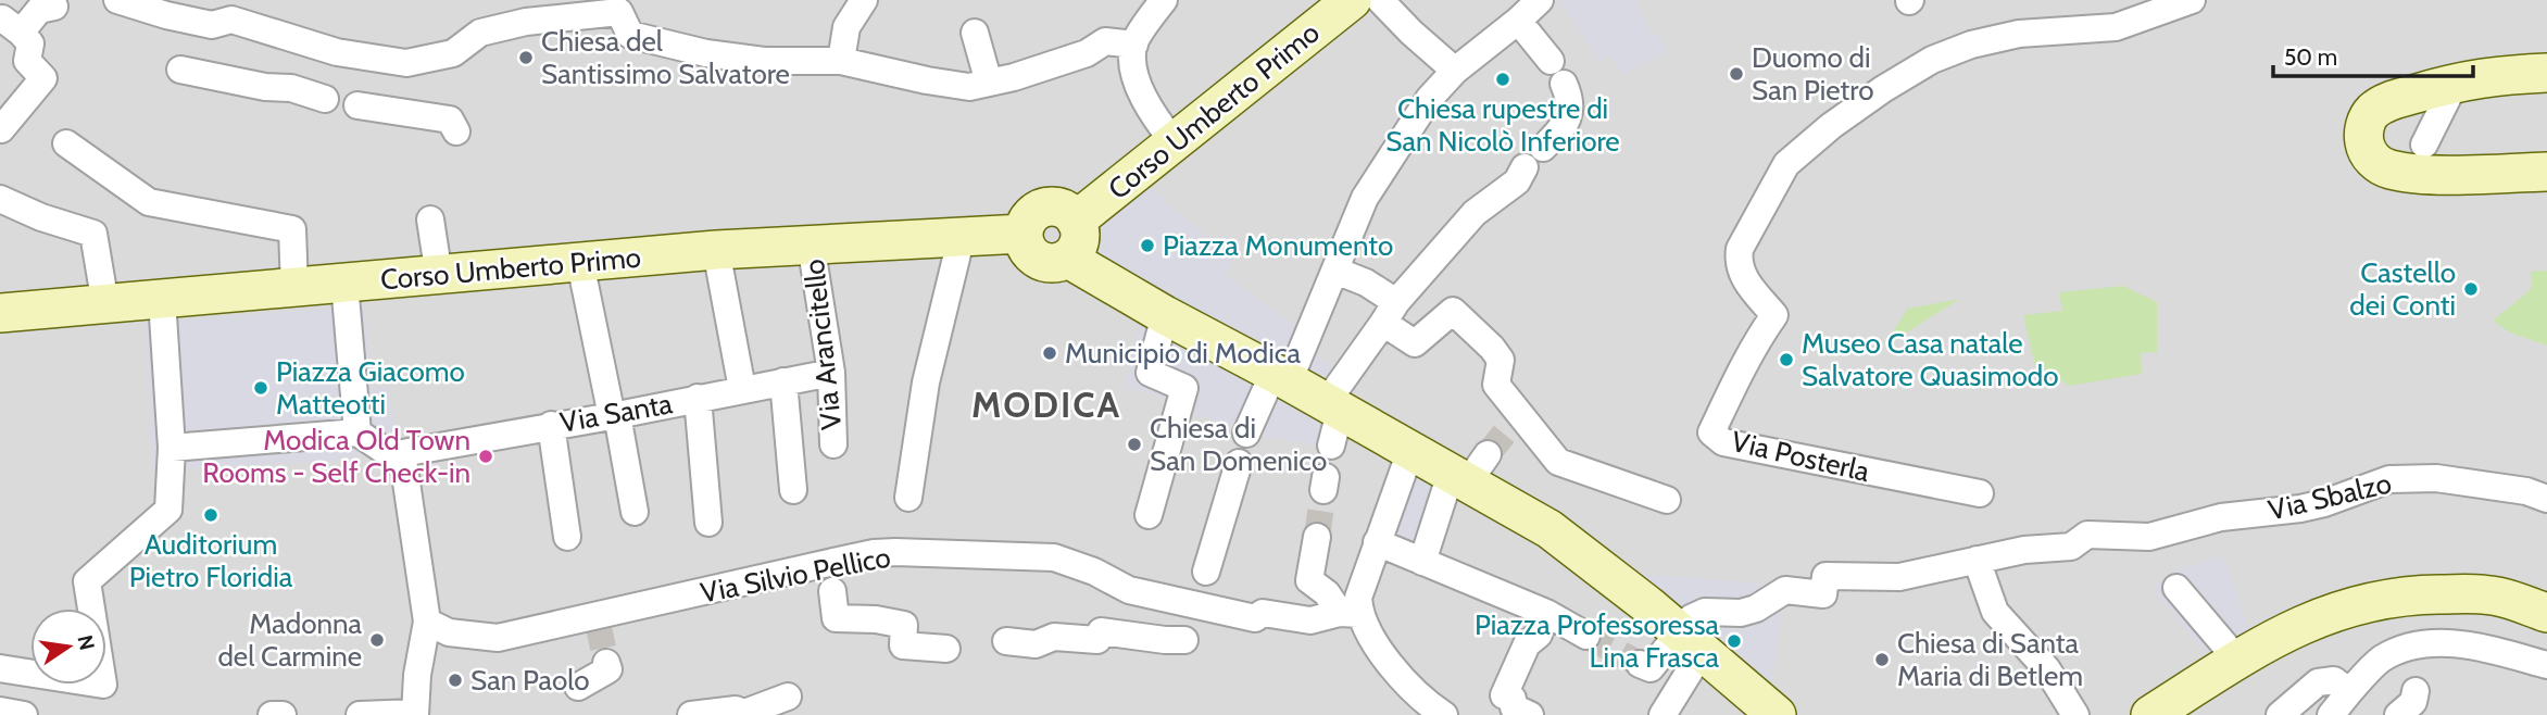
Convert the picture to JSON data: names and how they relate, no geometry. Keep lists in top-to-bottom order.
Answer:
{
  "streets": {
    "street": [
      "Corso Umberto Primo",
      "Via Arancitello",
      "Via Santa",
      "Via Posterla",
      "Via Sbalzo",
      "Via Silvio Pellico"
    ]
  },
  "crossings": [
    ["Corso Umberto Primo", "Via Arancitello"],
    ["Via Arancitello", "Via Santa"]
  ],
  "districts": ["MODICA"],
  "places": [
    "Chiesa del Santissimo Salvatore",
    "Duomo di San Pietro",
    "Chiesa rupestre di San Nicolò Inferiore",
    "Piazza Monumento",
    "Castello dei Conti",
    "Municipio di Modica",
    "Museo Casa natale Salvatore Quasimodo",
    "Piazza Giacomo Matteotti",
    "Chiesa di San Domenico",
    "Modica Old Town Rooms - Self Check-in",
    "Auditorium Pietro Floridia",
    "Madonna del Carmine",
    "Piazza Professoressa Lina Frasca",
    "Chiesa di Santa Maria di Betlem",
    "San Paolo"
  ],
  "scale_bar": "50 m",
  "north": "right"
}
